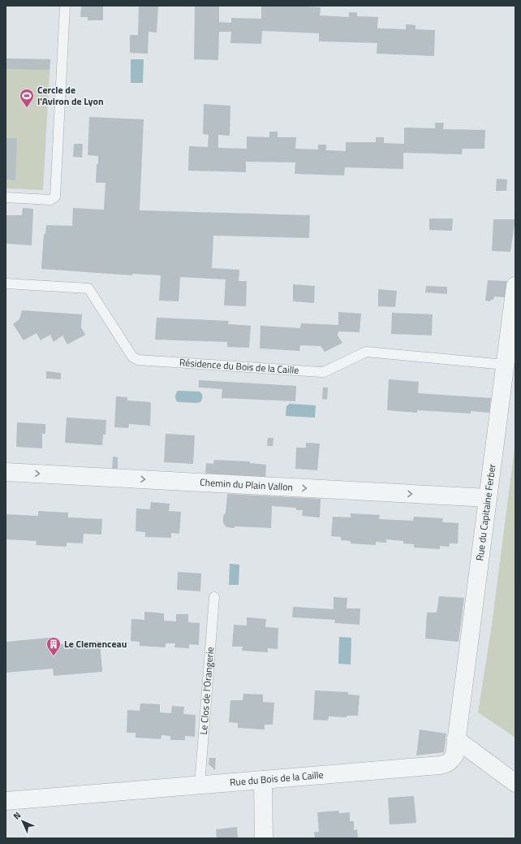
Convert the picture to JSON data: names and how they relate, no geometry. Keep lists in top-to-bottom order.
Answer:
{
  "streets": {
    "street": ["Chemin du Plain Vallon", "Rue du Capitaine Ferber", "Rue du Bois de la Caille"],
    "lane": ["Résidence du Bois de la Caille", "Le Clos de l'Orangerie"]
  },
  "crossings": [
    ["Résidence du Bois de la Caille", "Rue du Capitaine Ferber"],
    ["Chemin du Plain Vallon", "Rue du Capitaine Ferber"],
    ["Rue du Capitaine Ferber", "Rue du Bois de la Caille"],
    ["Le Clos de l'Orangerie", "Rue du Bois de la Caille"]
  ],
  "one_way": ["Chemin du Plain Vallon"],
  "places": {
    "sports": ["Cercle de l'Aviron de Lyon"],
    "building": ["Le Clemenceau"]
  },
  "north": "top left"
}
